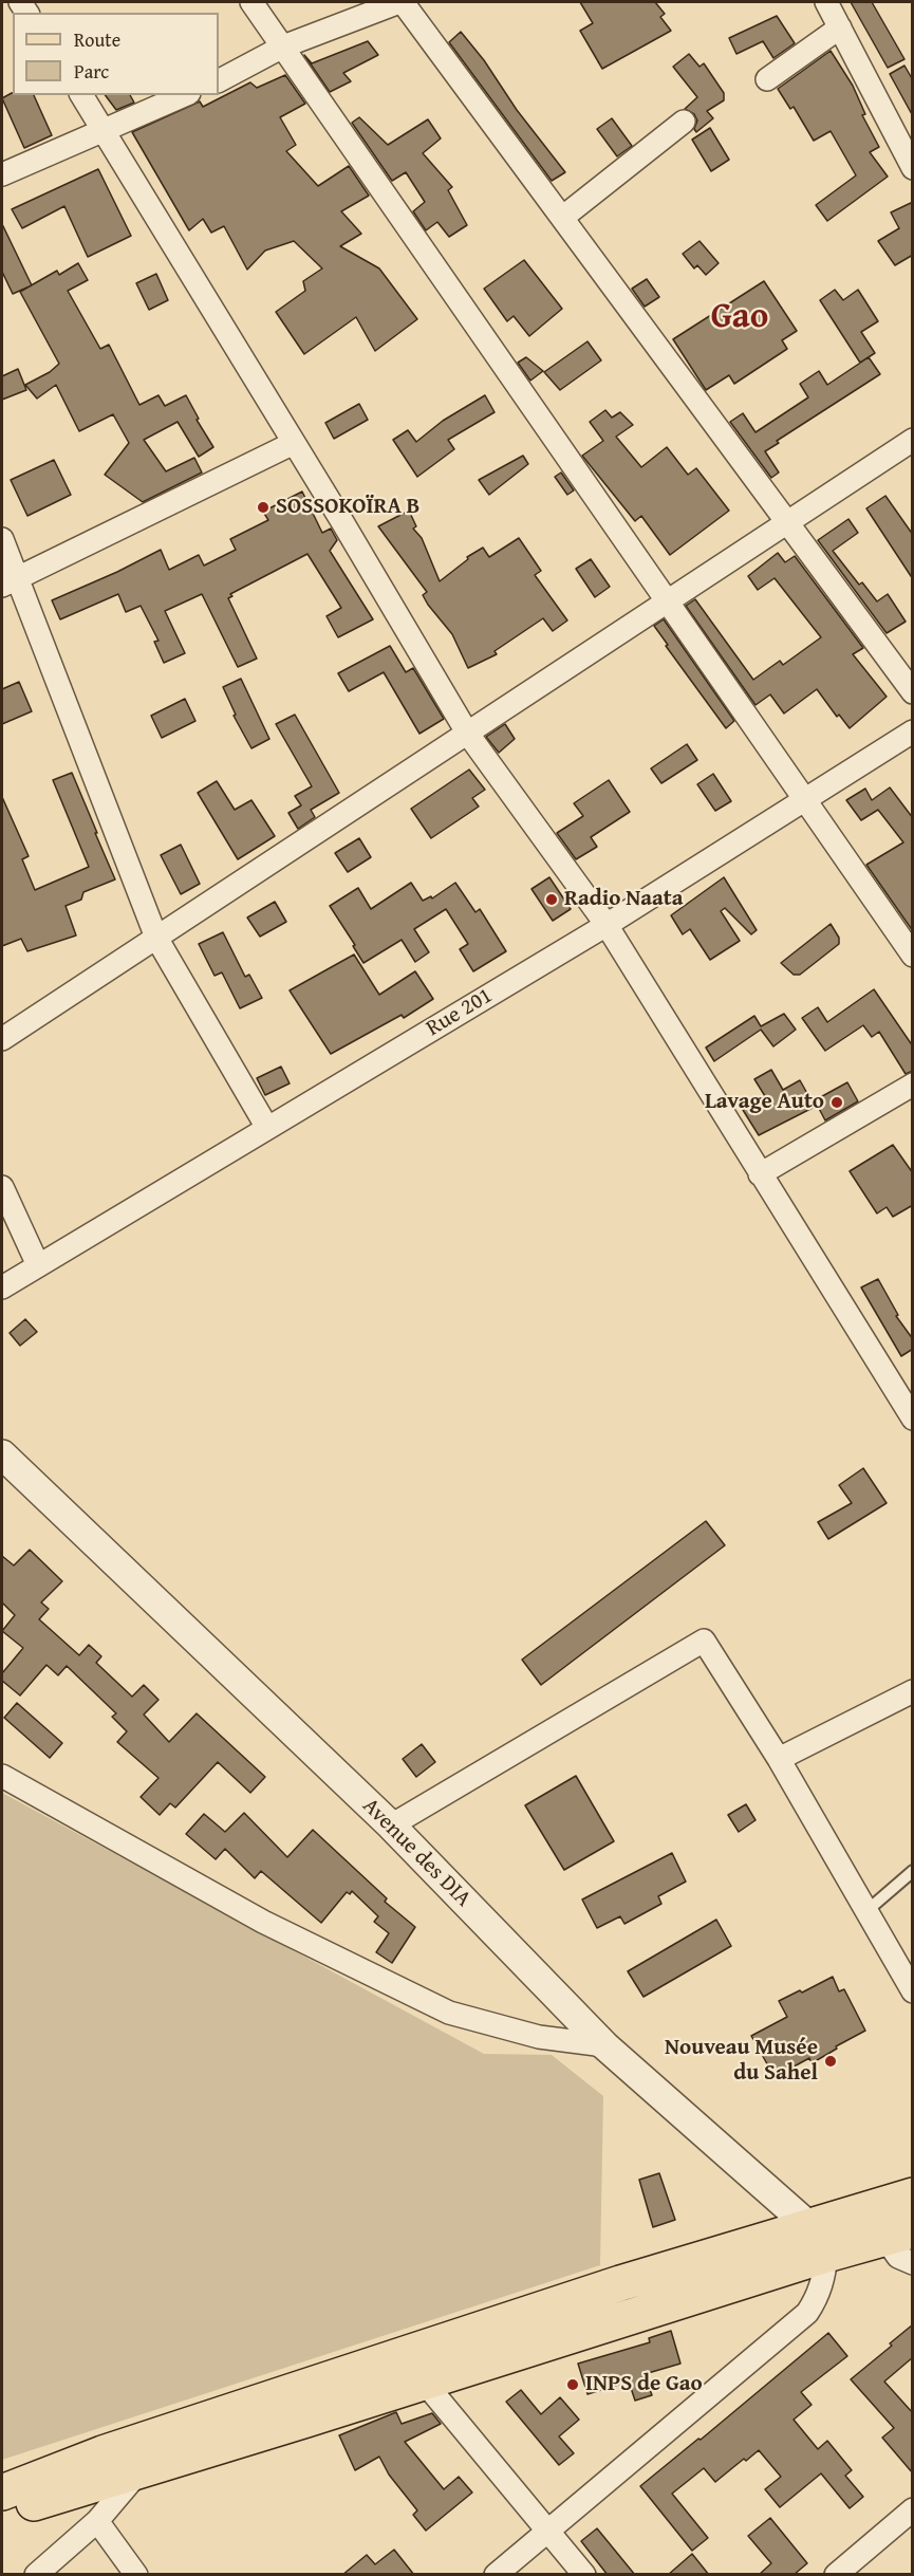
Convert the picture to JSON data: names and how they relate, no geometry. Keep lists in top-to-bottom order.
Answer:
{
  "streets": {
    "street": ["Rue 201", "Avenue des DIA"]
  },
  "districts": ["Gao"],
  "places": [
    "SOSSOKOÏRA B",
    "Radio Naata",
    "Lavage Auto",
    "Nouveau Musée du Sahel",
    "INPS de Gao"
  ],
  "legend": ["Route", "Parc"]
}
